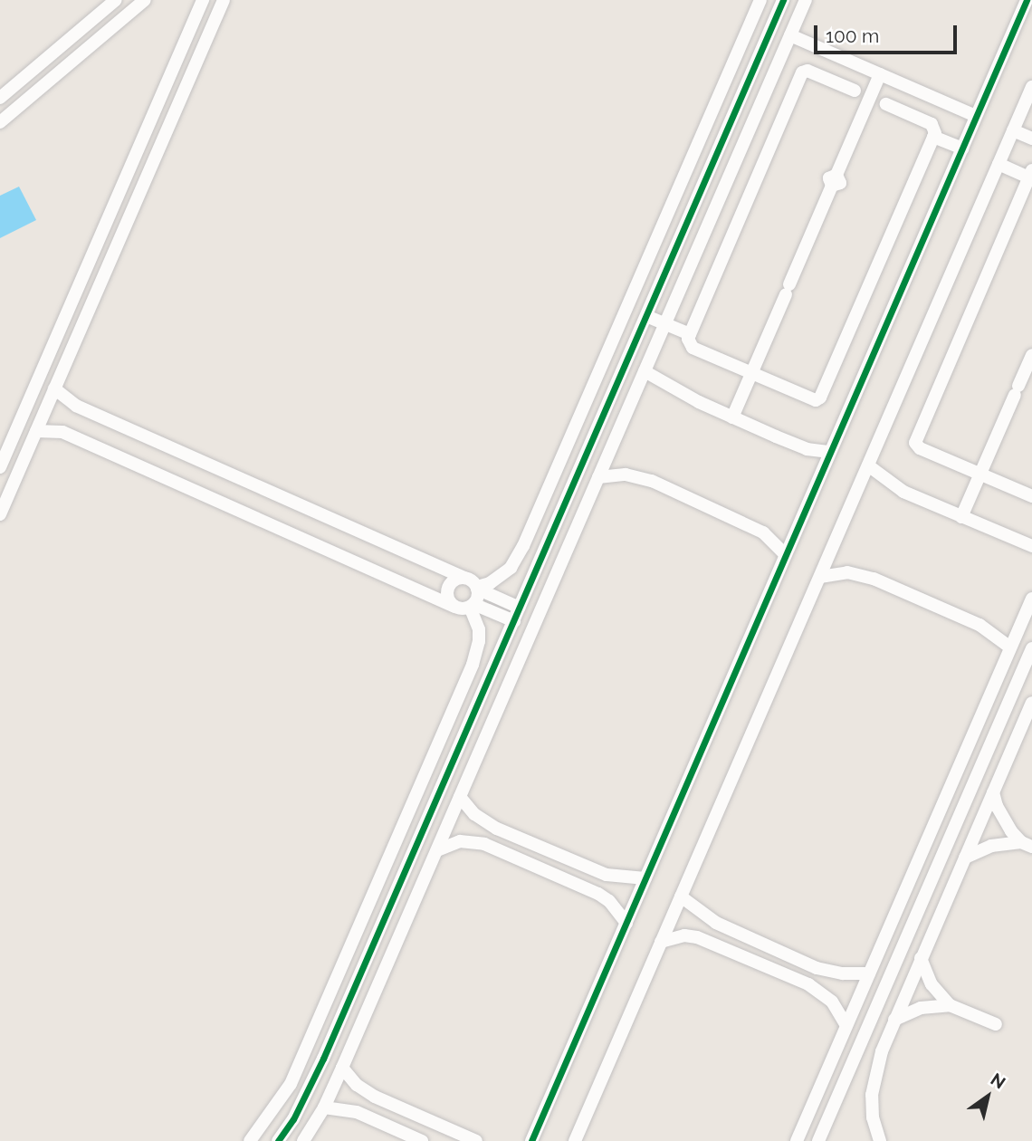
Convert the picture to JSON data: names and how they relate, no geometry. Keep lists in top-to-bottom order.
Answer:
{
  "scale_bar": "100 m",
  "north": "top right"
}
